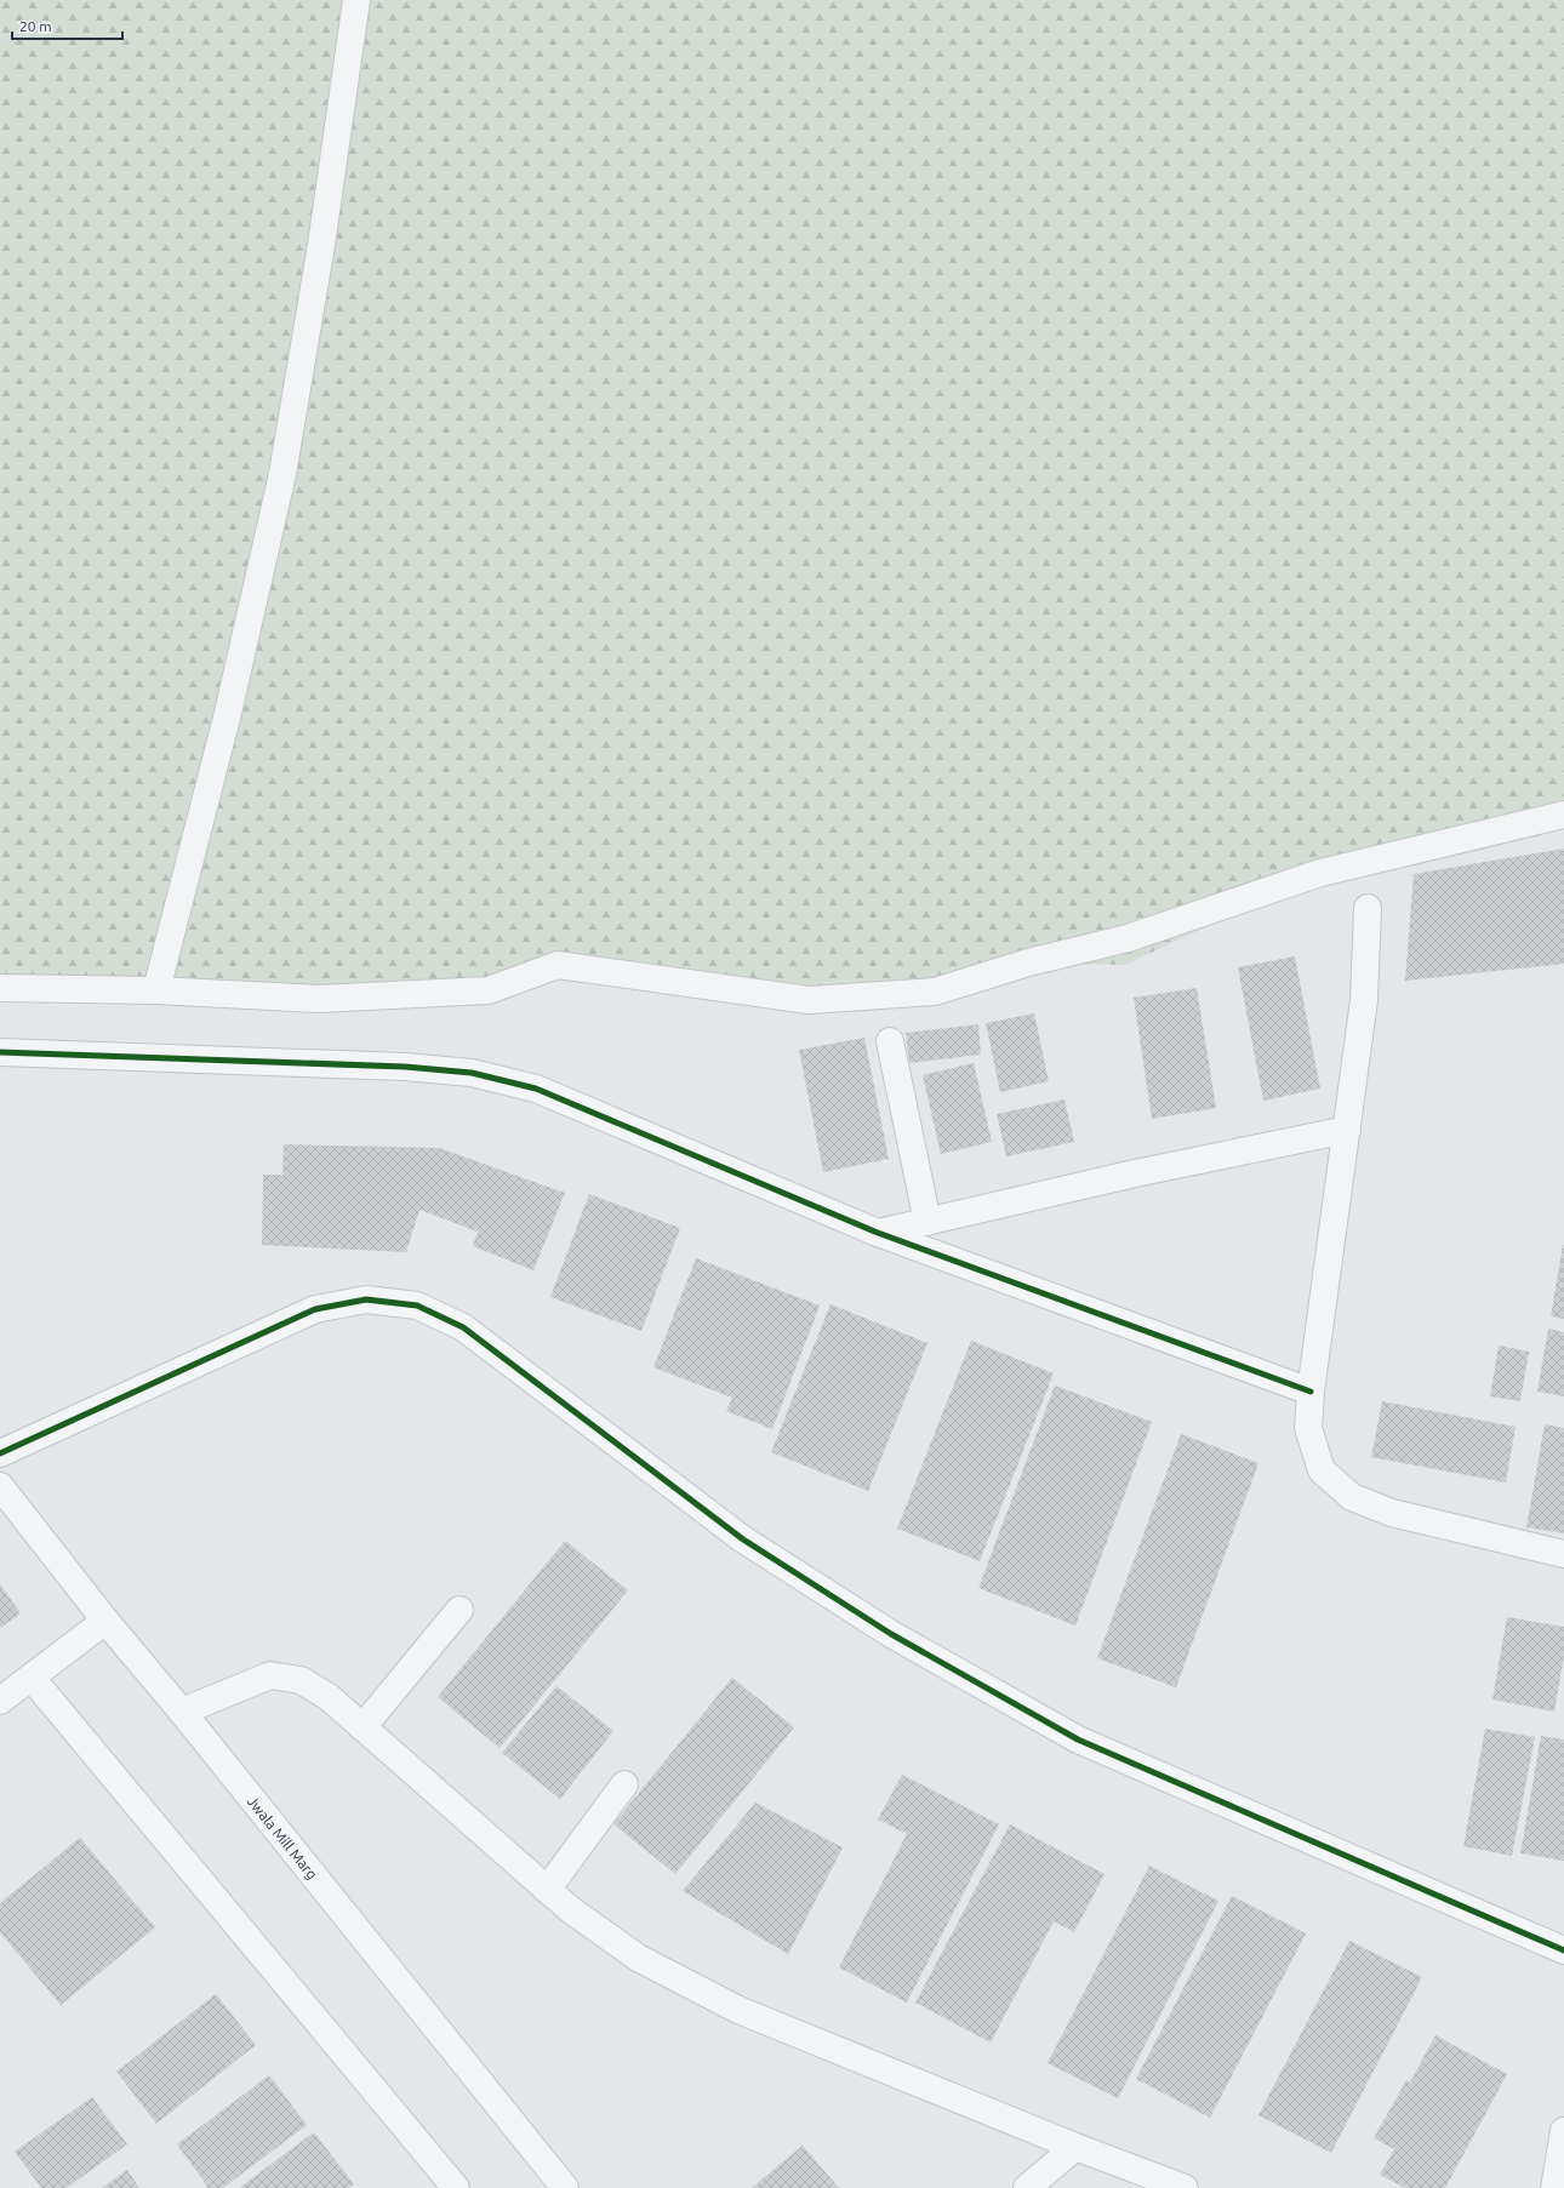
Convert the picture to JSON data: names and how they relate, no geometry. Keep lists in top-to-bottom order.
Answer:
{
  "streets": {
    "street": ["Jwala Mill Marg"]
  },
  "scale_bar": "20 m"
}
